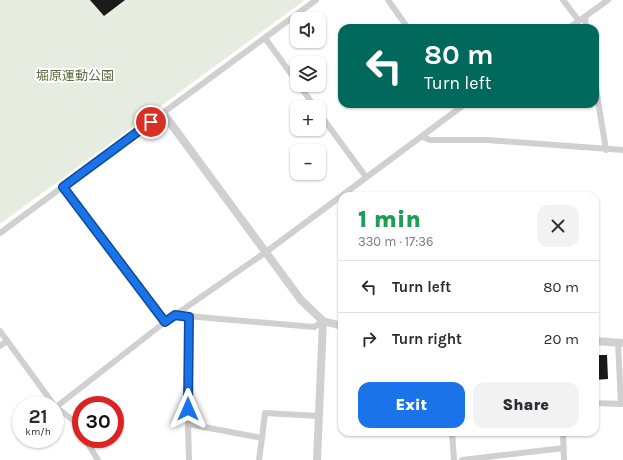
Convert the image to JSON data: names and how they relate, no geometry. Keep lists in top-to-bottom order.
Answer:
{
  "parks": ["堀原運動公園"],
  "page": {
    "map_buttons": ["+", "−"],
    "turn": ["80 m", "Turn left"],
    "heading": ["1 min", "330 m · 17:36"],
    "list": [
      {
        "name": "Turn left",
        "value": "80 m"
      },
      {
        "name": "Turn right",
        "value": "20 m"
      }
    ],
    "buttons": ["Exit", "Share"],
    "speed": "21 km/h",
    "limit": "30"
  }
}
